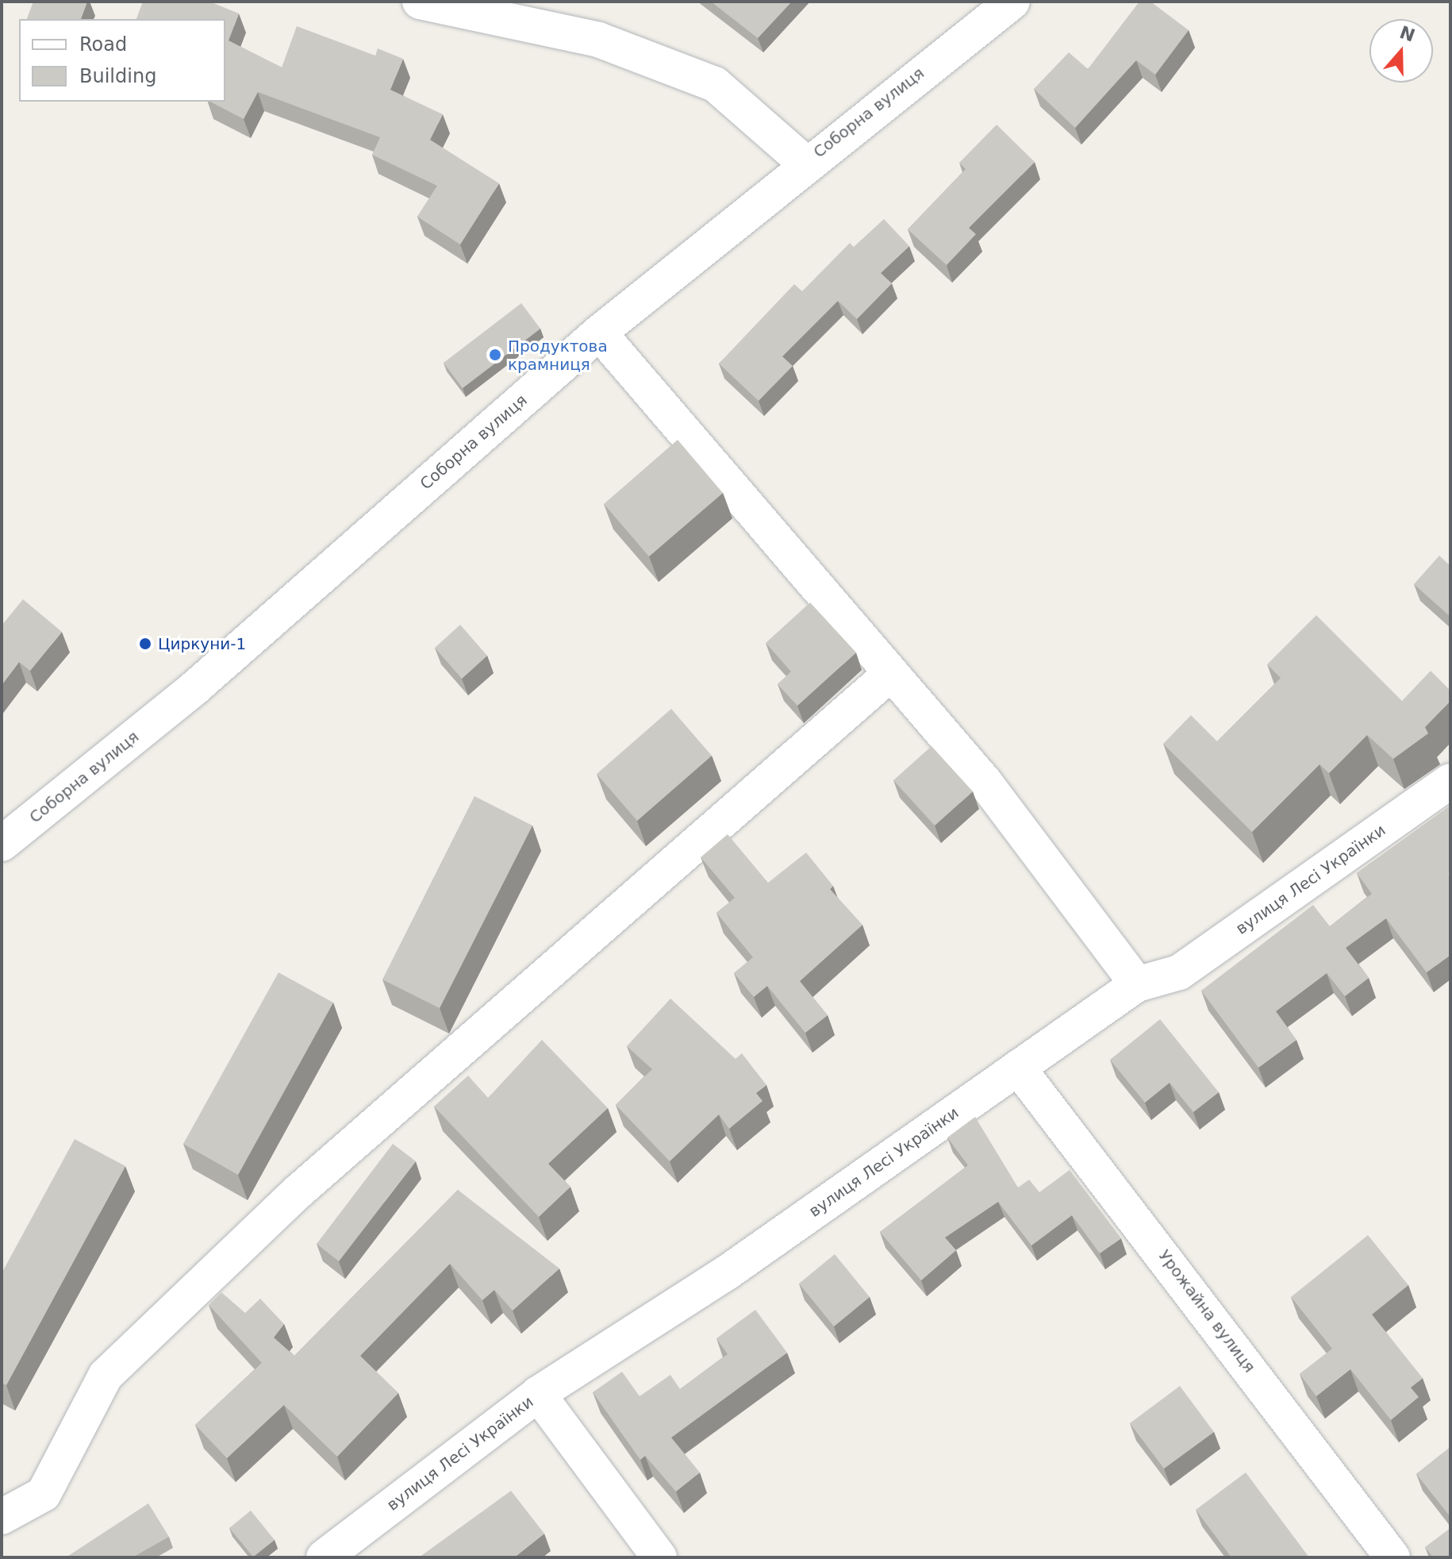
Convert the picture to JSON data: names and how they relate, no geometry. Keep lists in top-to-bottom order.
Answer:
{
  "streets": {
    "street": ["Соборна вулиця", "вулиця Лесі Українки", "Урожайна вулиця"]
  },
  "crossings": [
    ["вулиця Лесі Українки", "Урожайна вулиця"]
  ],
  "places": ["Продуктова крамниця", "Циркуни-1"],
  "legend": ["Road", "Building"],
  "north": "top"
}
